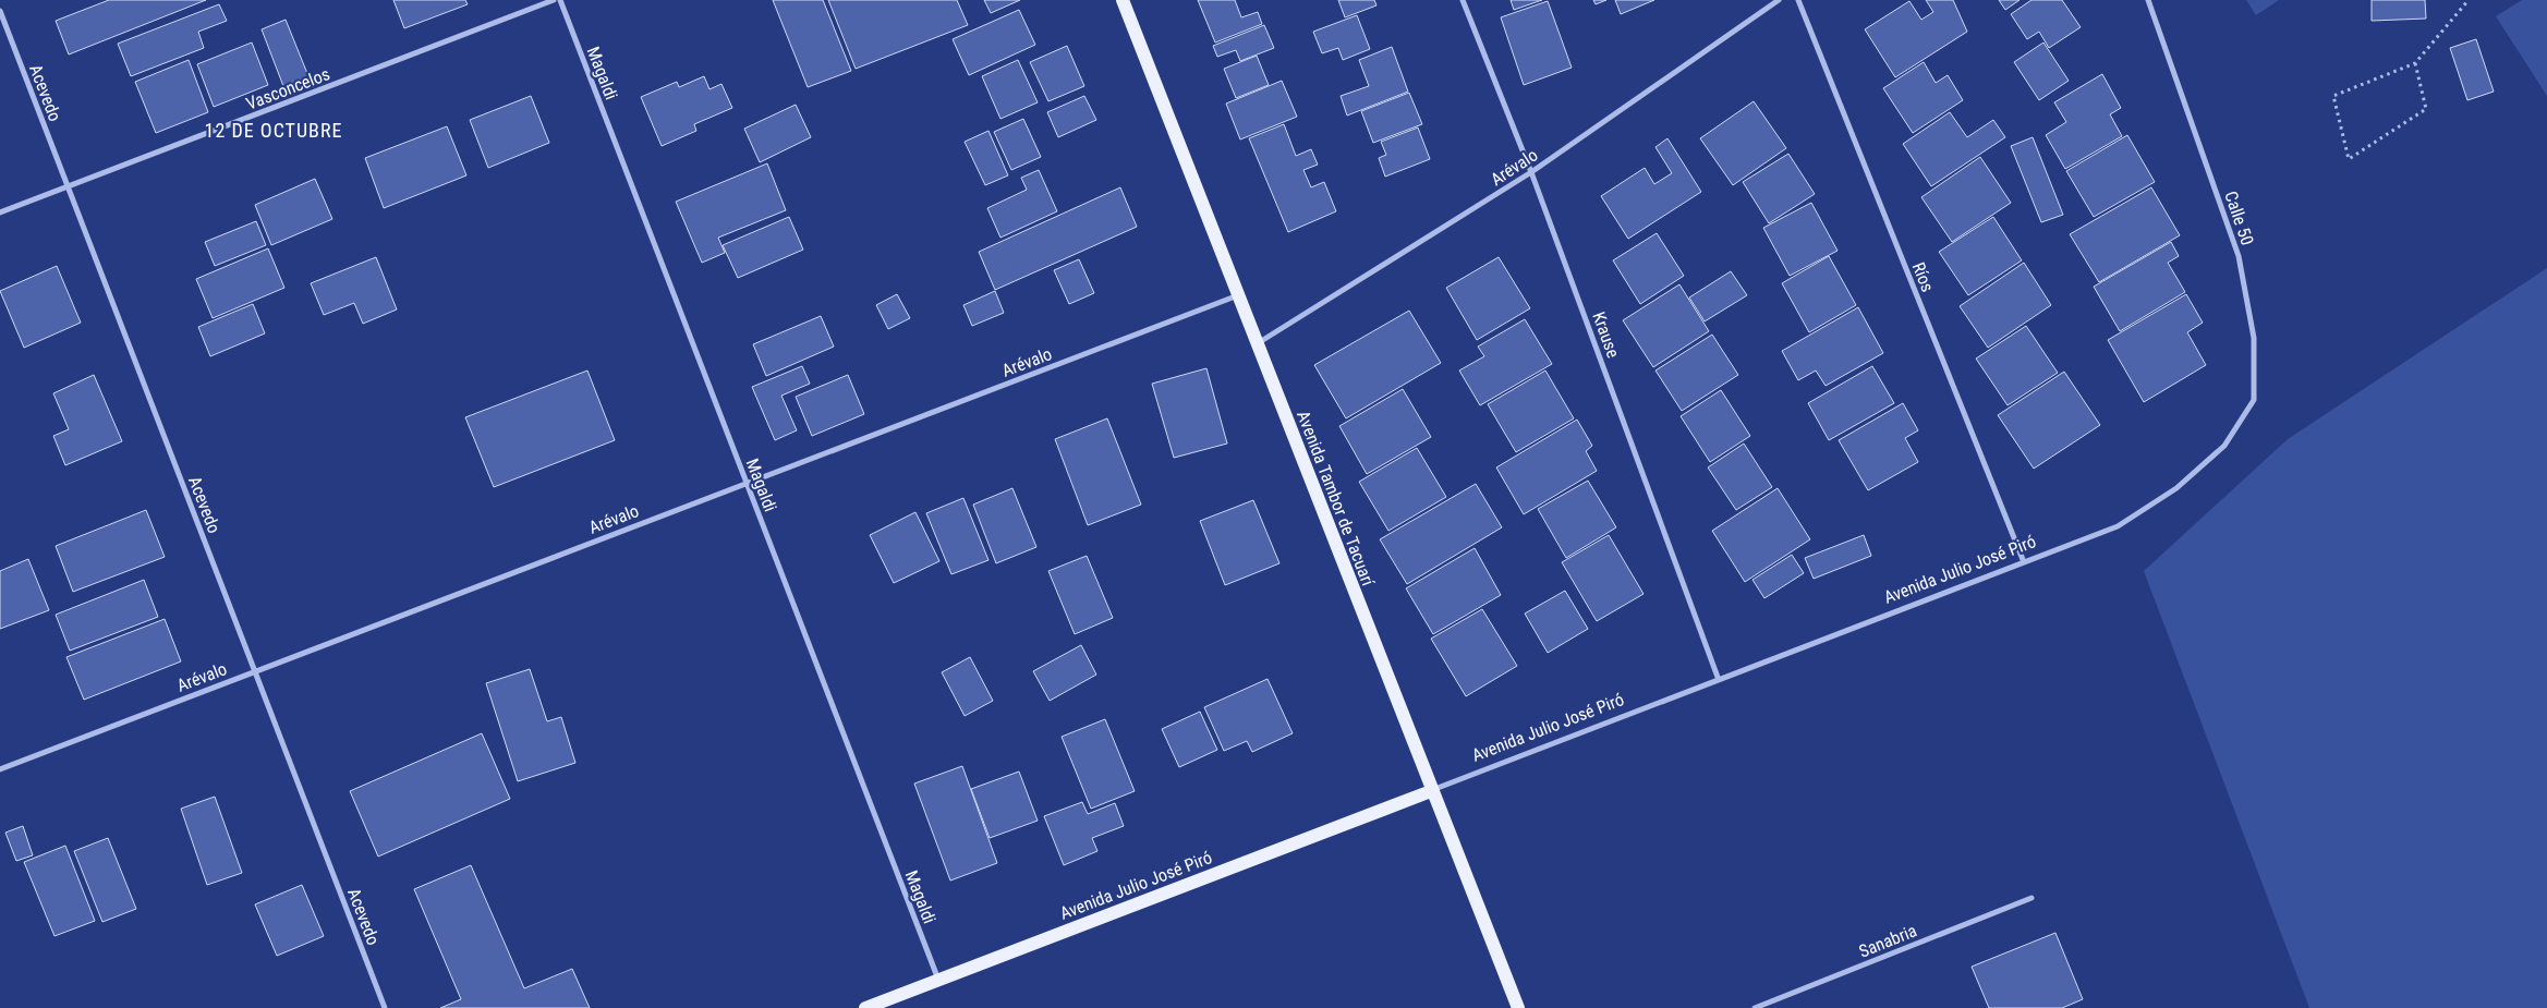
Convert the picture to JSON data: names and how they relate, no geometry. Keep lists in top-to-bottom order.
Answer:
{
  "streets": {
    "main road": ["Avenida Tambor de Tacuarí", "Avenida Julio José Piró"],
    "street": [
      "Magaldi",
      "Vasconcelos",
      "Acevedo",
      "Arévalo",
      "Calle 50",
      "Ríos",
      "Krause",
      "Sanabria"
    ]
  },
  "crossings": [
    ["Magaldi", "Arévalo"],
    ["Magaldi", "Avenida Julio José Piró"],
    ["Vasconcelos", "Acevedo"],
    ["Acevedo", "Arévalo"],
    ["Arévalo", "Krause"],
    ["Arévalo", "Avenida Tambor de Tacuarí"],
    ["Calle 50", "Avenida Julio José Piró"],
    ["Ríos", "Avenida Julio José Piró"],
    ["Krause", "Avenida Julio José Piró"],
    ["Avenida Tambor de Tacuarí", "Avenida Julio José Piró"]
  ],
  "districts": ["12 DE OCTUBRE"]
}
